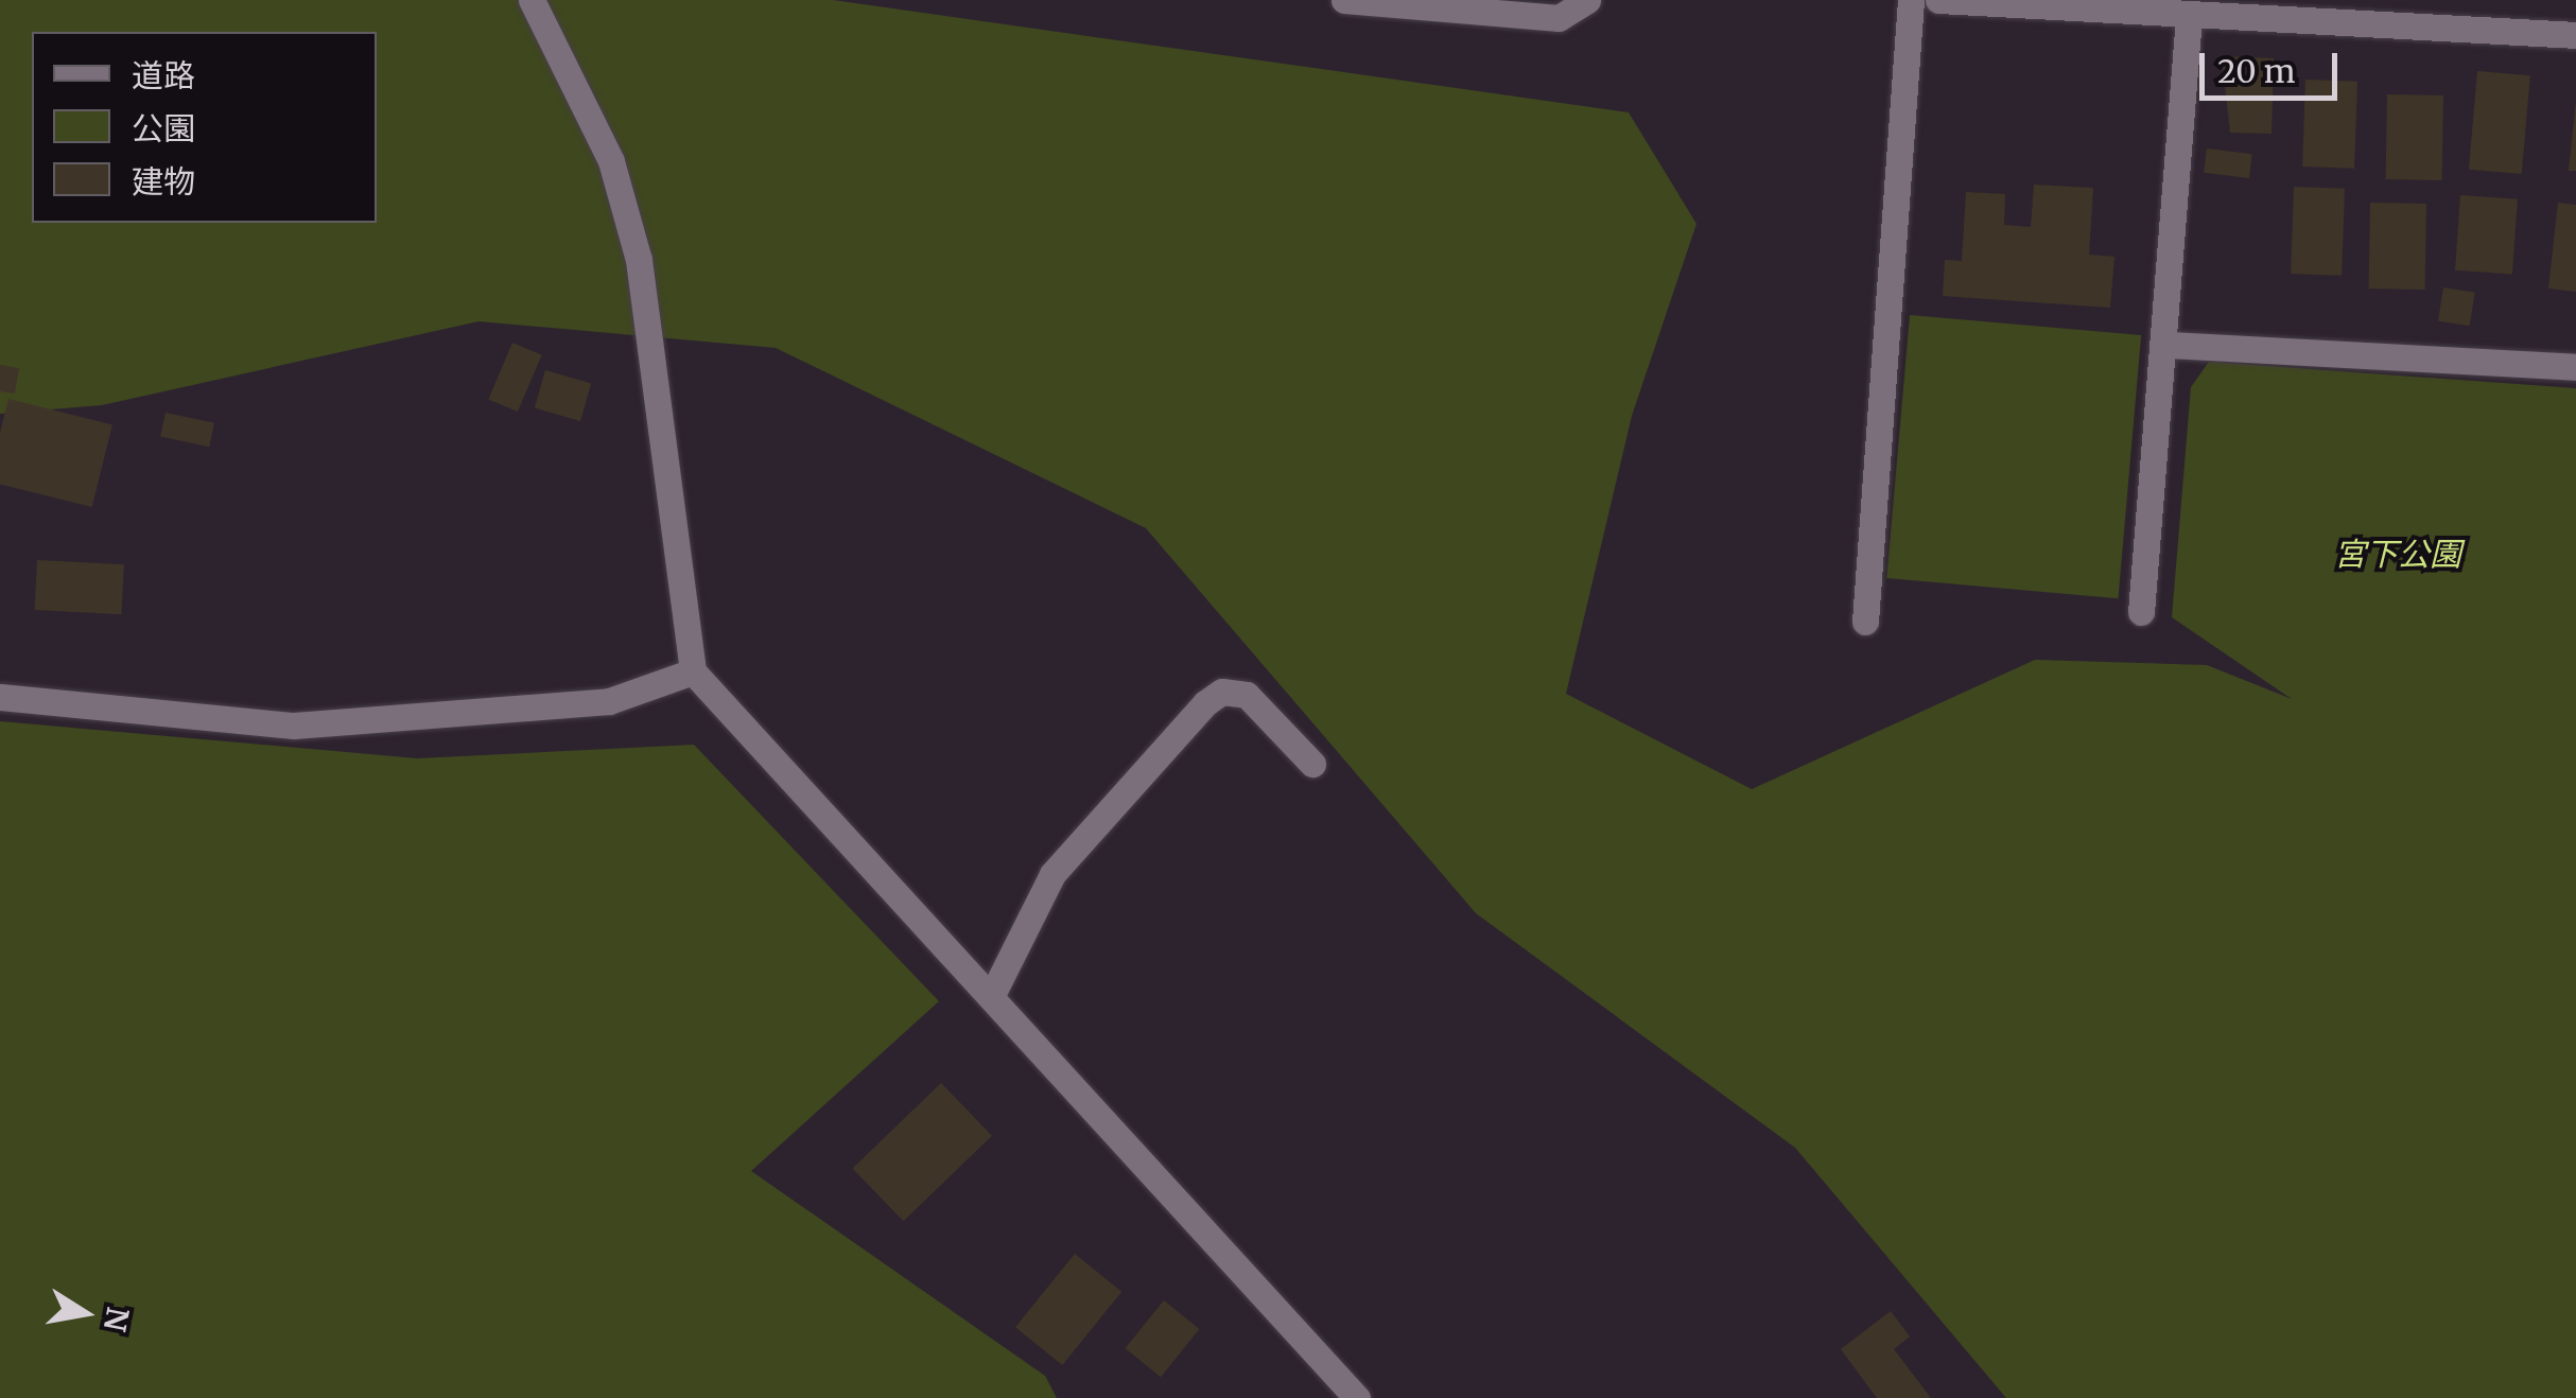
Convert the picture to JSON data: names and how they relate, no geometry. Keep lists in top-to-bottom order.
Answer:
{
  "parks": ["宮下公園"],
  "legend": ["道路", "公園", "建物"],
  "scale_bar": "20 m",
  "north": "right"
}
